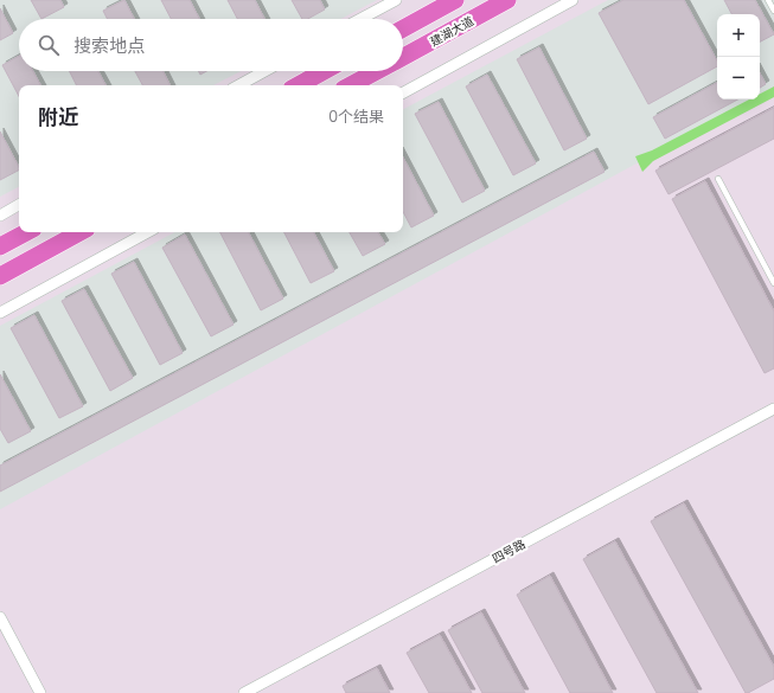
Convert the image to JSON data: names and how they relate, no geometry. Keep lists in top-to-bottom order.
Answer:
{
  "streets": {
    "main road": ["建湖大道"],
    "street": ["四号路"]
  },
  "page": {
    "map_buttons": ["+", "−"],
    "search": "搜索地点",
    "heading": ["附近", "0个结果"]
  }
}
